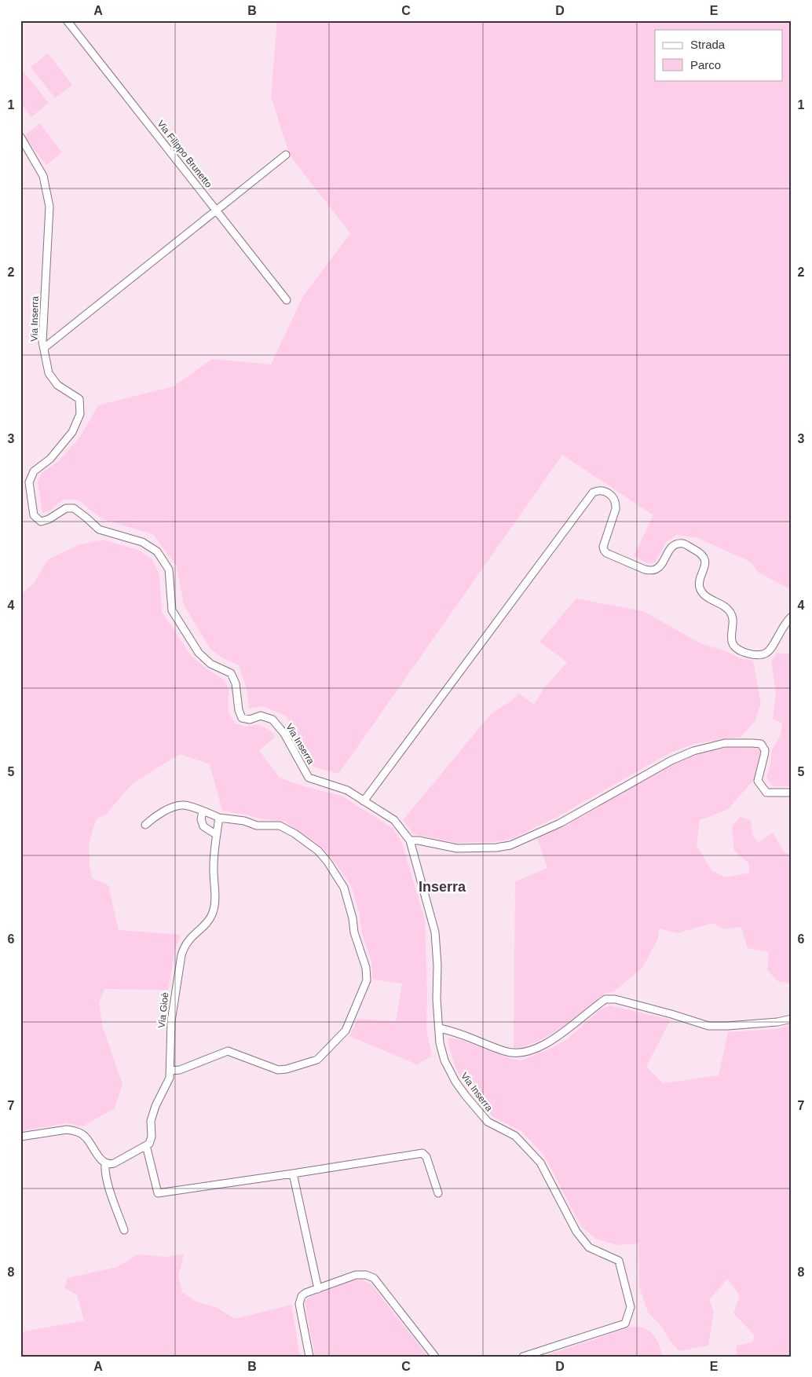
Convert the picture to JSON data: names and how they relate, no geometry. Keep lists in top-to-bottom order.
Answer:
{
  "streets": {
    "street": ["Via Filippo Brunetto", "Via Inserra", "Via Gioè"]
  },
  "districts": ["Inserra"],
  "legend": ["Strada", "Parco"],
  "grid": {
    "columns": [
      "A",
      "B",
      "C",
      "D",
      "E"
    ],
    "rows": [
      "1",
      "2",
      "3",
      "4",
      "5",
      "6",
      "7",
      "8"
    ]
  }
}
